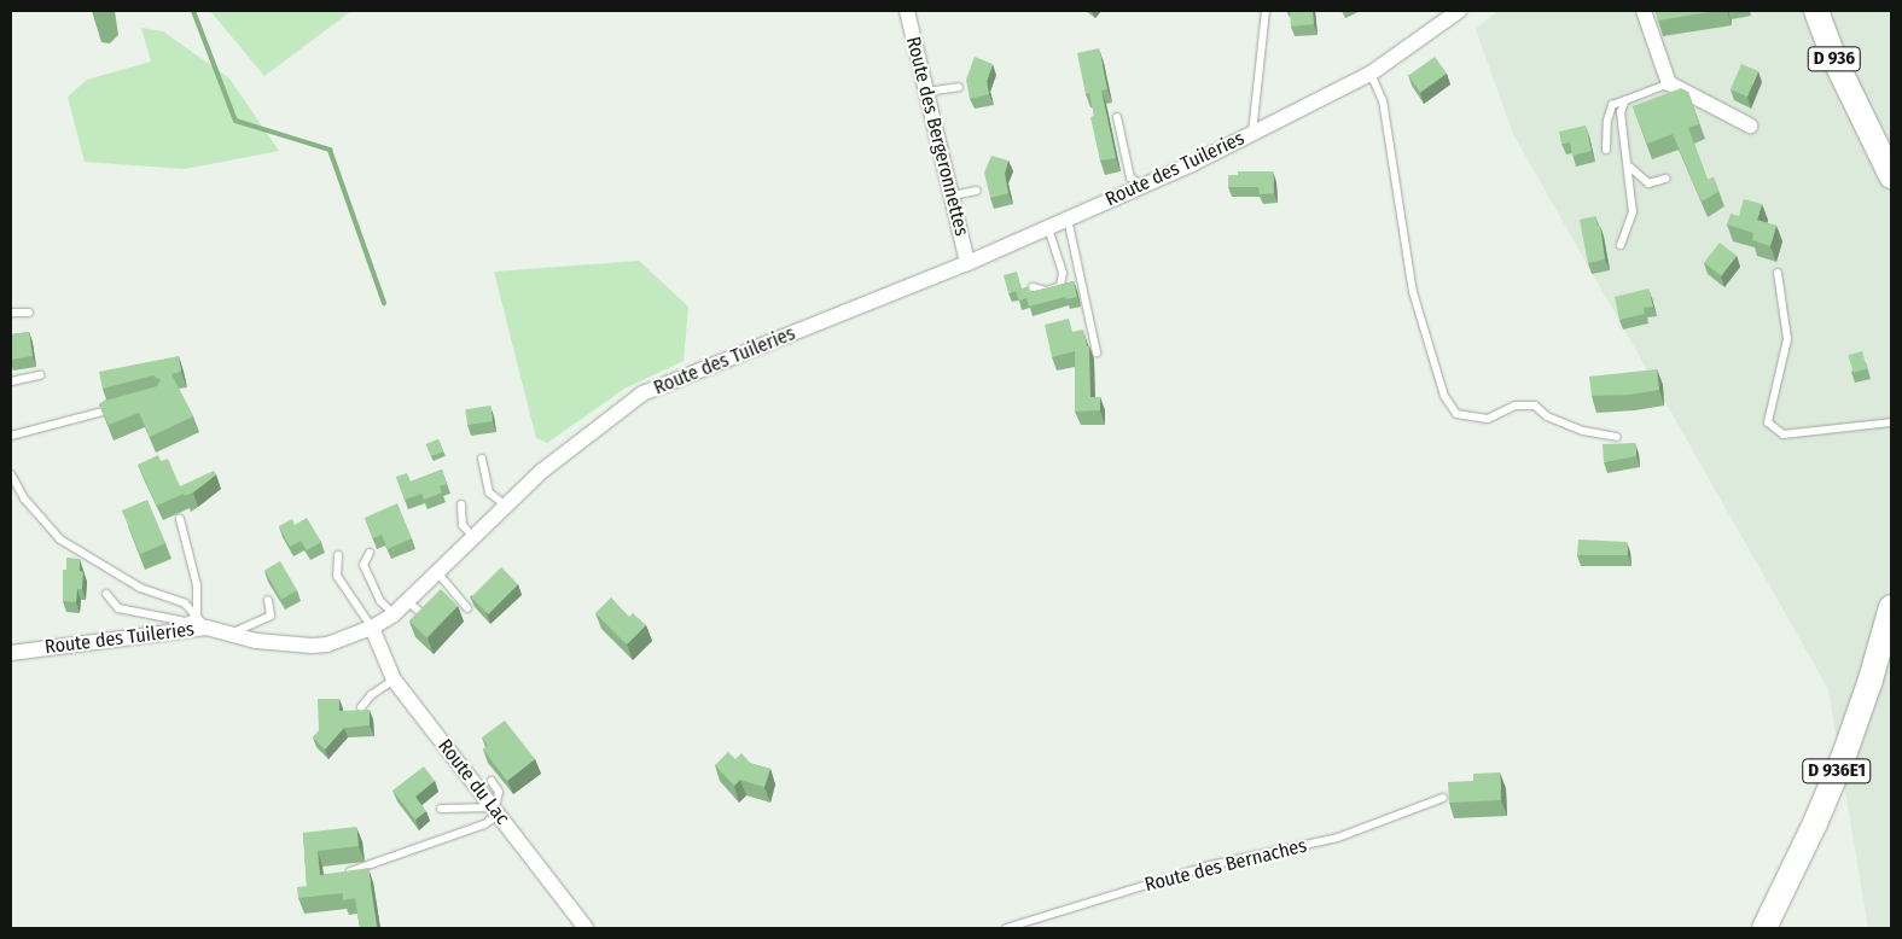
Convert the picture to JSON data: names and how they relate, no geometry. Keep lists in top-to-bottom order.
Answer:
{
  "streets": {
    "main road": ["D 936", "D 936E1"],
    "street": ["Route des Bergeronnettes", "Route des Tuileries", "Route du Lac"],
    "lane": ["Route des Bernaches"]
  },
  "crossings": [
    ["Route des Bergeronnettes", "Route des Tuileries"],
    ["Route des Tuileries", "Route du Lac"]
  ]
}
